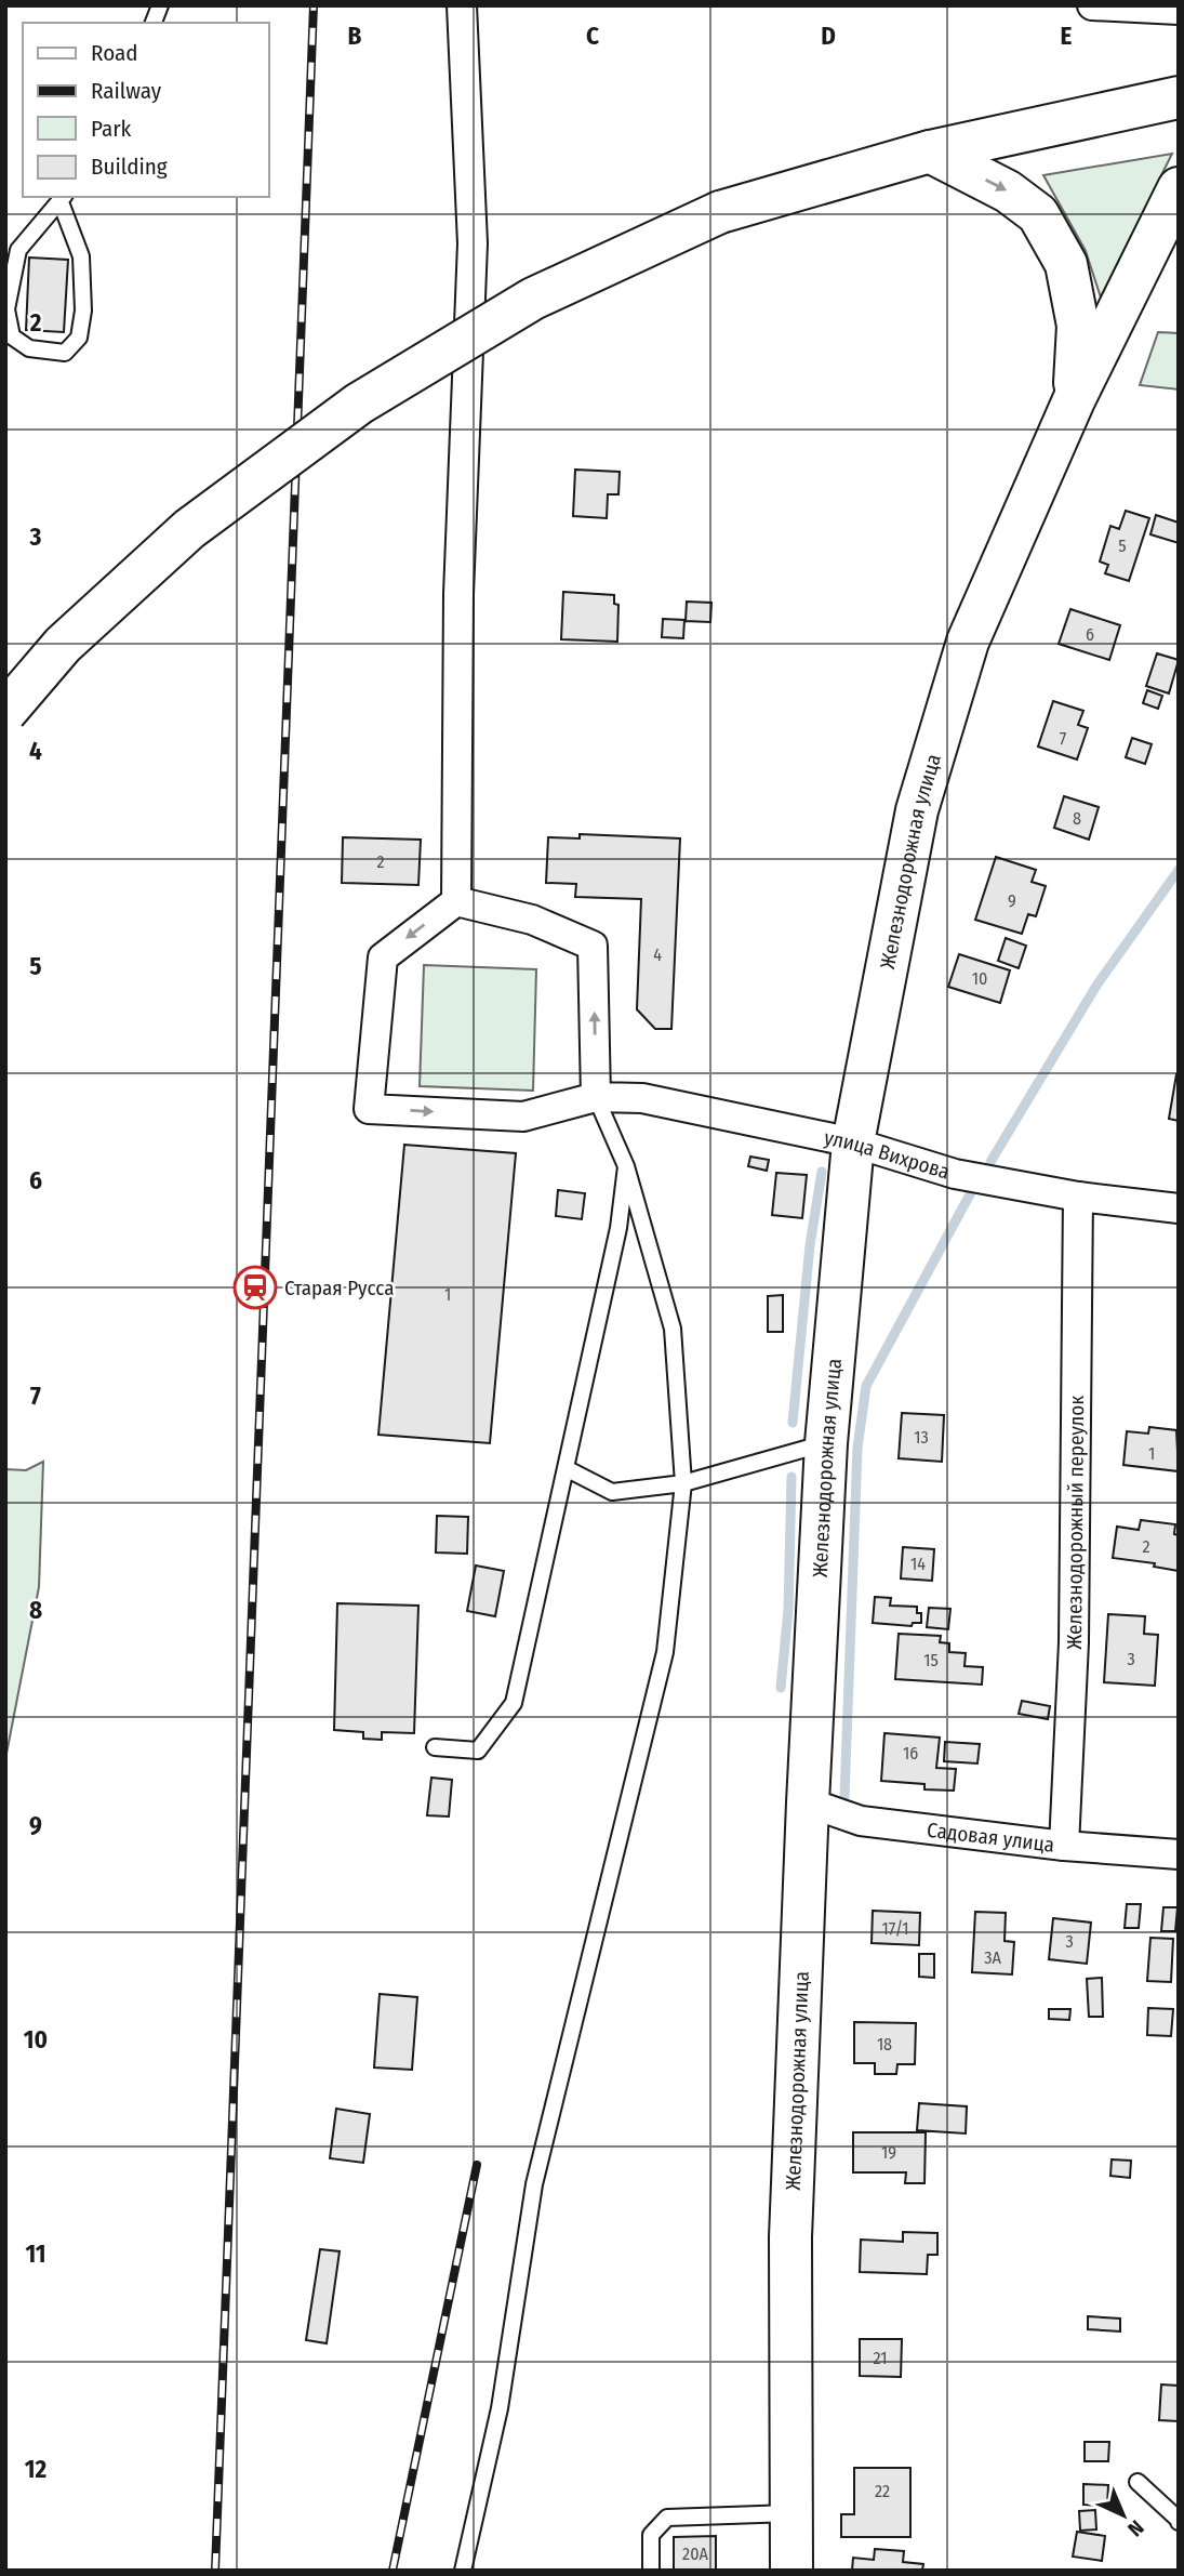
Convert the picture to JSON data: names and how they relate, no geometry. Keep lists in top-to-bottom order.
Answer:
{
  "streets": {
    "street": [
      "Железнодорожная улица",
      "улица Вихрова",
      "Железнодорожный переулок",
      "Садовая улица"
    ]
  },
  "crossings": [
    ["Железнодорожная улица", "улица Вихрова"],
    ["Железнодорожная улица", "Садовая улица"],
    ["улица Вихрова", "Железнодорожный переулок"],
    ["Железнодорожный переулок", "Садовая улица"]
  ],
  "places": {
    "station": ["Старая Русса"]
  },
  "house_numbers": [
    "5",
    "6",
    "7",
    "8",
    "2",
    "9",
    "4",
    "10",
    "1",
    "13",
    "1",
    "2",
    "14",
    "3",
    "15",
    "16",
    "17/1",
    "3",
    "3А",
    "18",
    "19",
    "21",
    "22",
    "20А"
  ],
  "legend": [
    "Road",
    "Railway",
    "Park",
    "Building"
  ],
  "north": "bottom right",
  "grid": {
    "columns": [
      "B",
      "C",
      "D",
      "E"
    ],
    "rows": [
      "2",
      "3",
      "4",
      "5",
      "6",
      "7",
      "8",
      "9",
      "10",
      "11",
      "12"
    ]
  }
}
